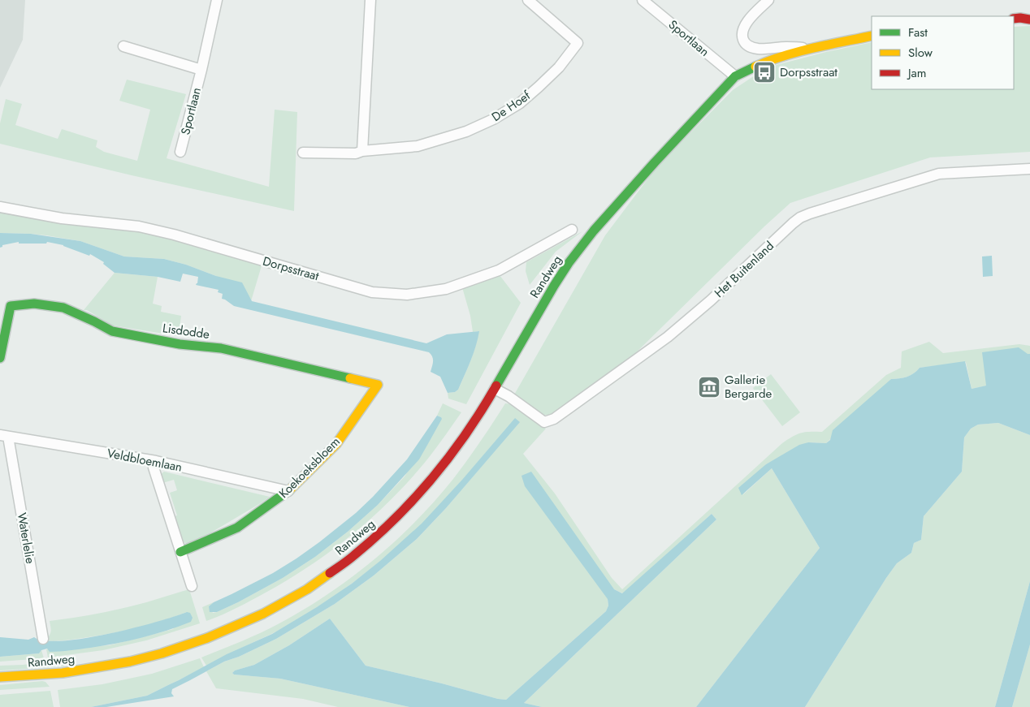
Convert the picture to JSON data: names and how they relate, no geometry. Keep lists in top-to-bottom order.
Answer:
{
  "streets": {
    "main road": ["Randweg", "Lisdodde", "Koekoeksbloem"],
    "street": [
      "Sportlaan",
      "De Hoef",
      "Dorpsstraat",
      "Het Buitenland",
      "Veldbloemlaan",
      "Waterlelie"
    ]
  },
  "crossings": [
    ["Sportlaan", "Randweg"],
    ["Het Buitenland", "Randweg"],
    ["Lisdodde", "Koekoeksbloem"],
    ["Veldbloemlaan", "Koekoeksbloem"],
    ["Veldbloemlaan", "Waterlelie"]
  ],
  "places": {
    "bus stop": ["Dorpsstraat"],
    "museum": ["Gallerie Bergarde"]
  },
  "legend": ["Fast", "Slow", "Jam"]
}
